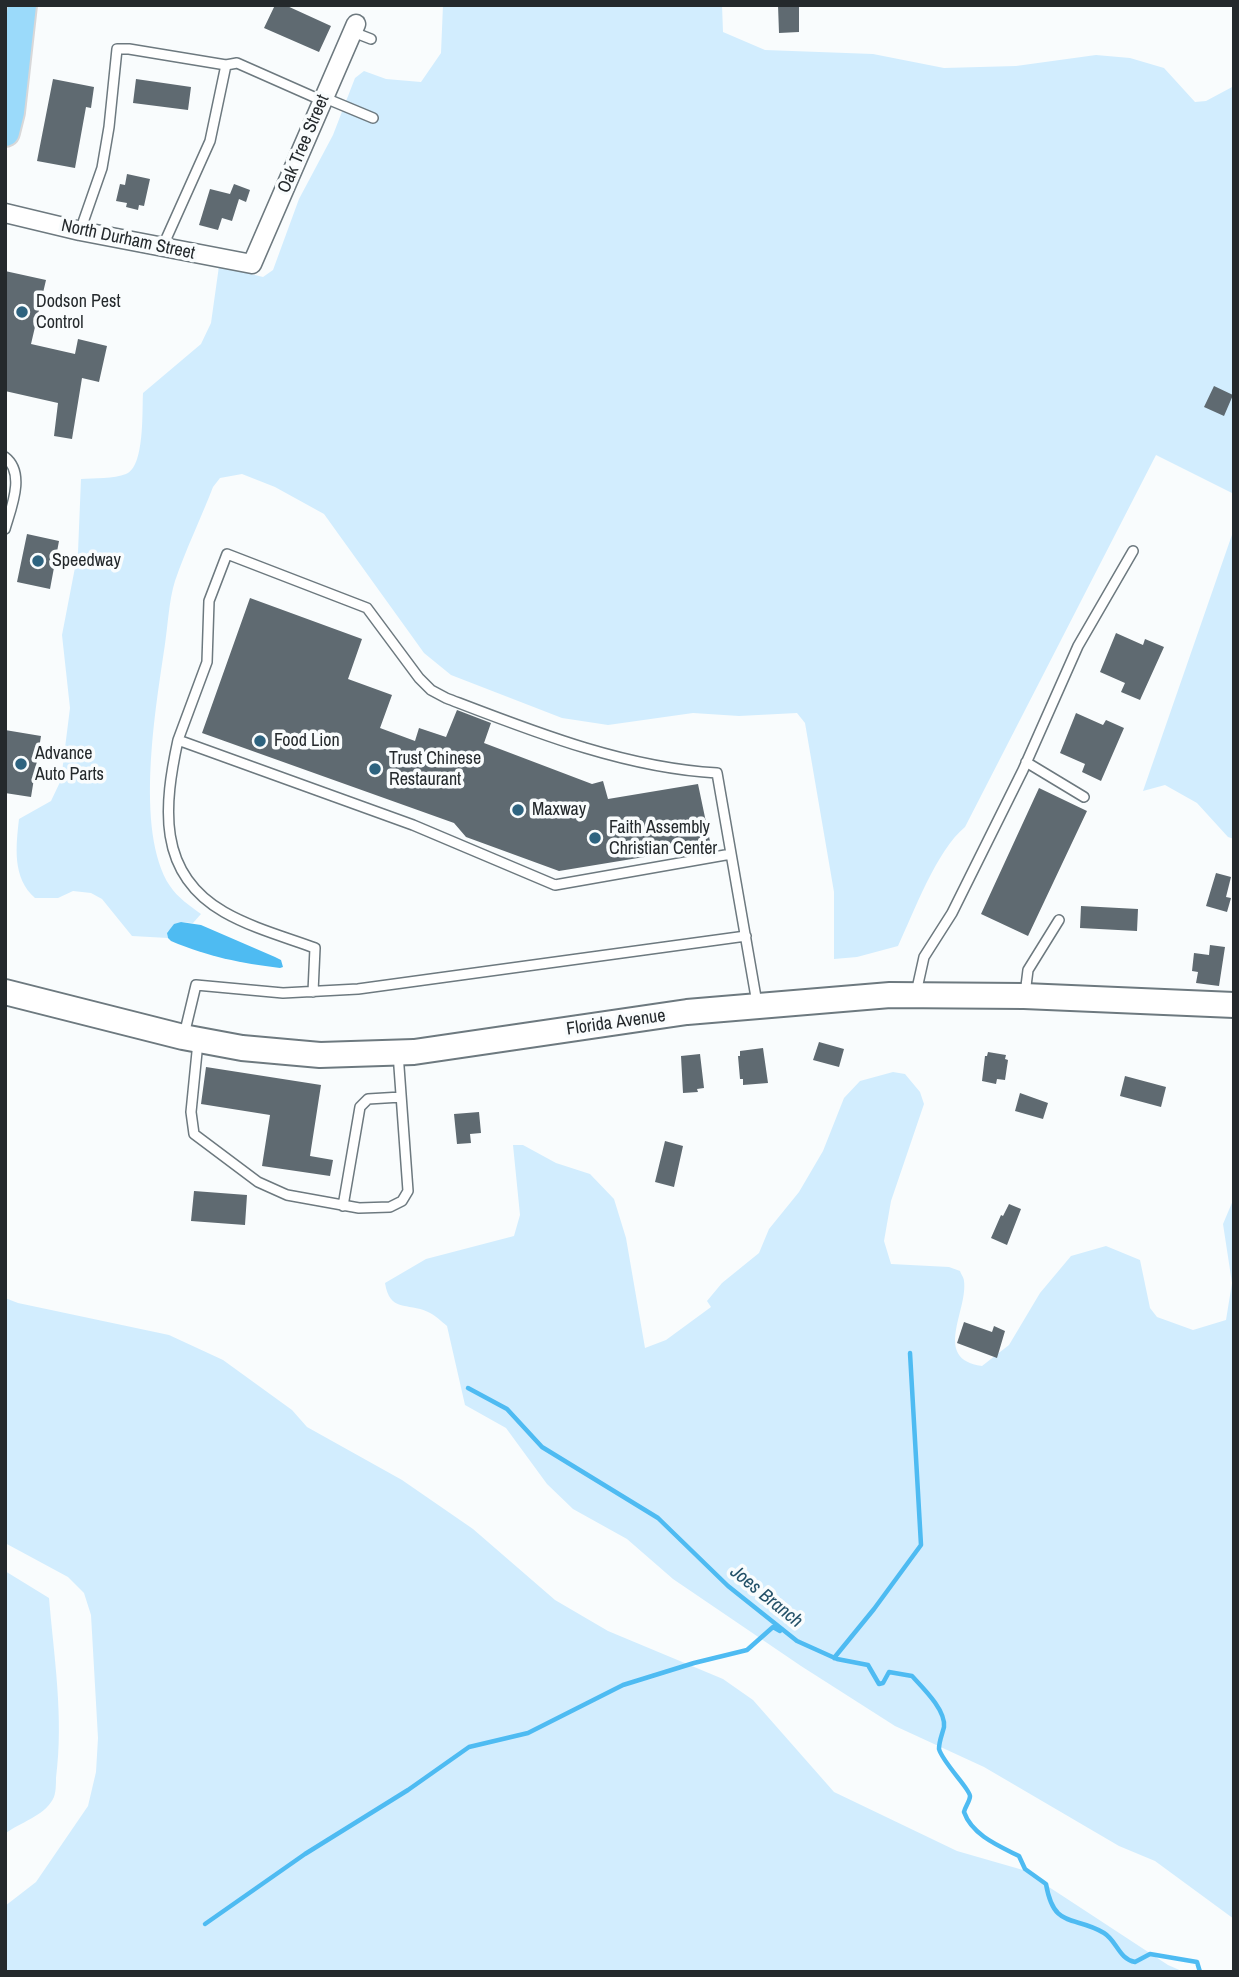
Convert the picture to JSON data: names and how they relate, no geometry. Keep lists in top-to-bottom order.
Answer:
{
  "streets": {
    "main road": ["Florida Avenue"],
    "street": ["Oak Tree Street", "North Durham Street"]
  },
  "crossings": [
    ["Oak Tree Street", "North Durham Street"]
  ],
  "water": ["Joes Branch"],
  "places": [
    "Dodson Pest Control",
    "Speedway",
    "Food Lion",
    "Advance Auto Parts",
    "Trust Chinese Restaurant",
    "Maxway",
    "Faith Assembly Christian Center"
  ]
}
